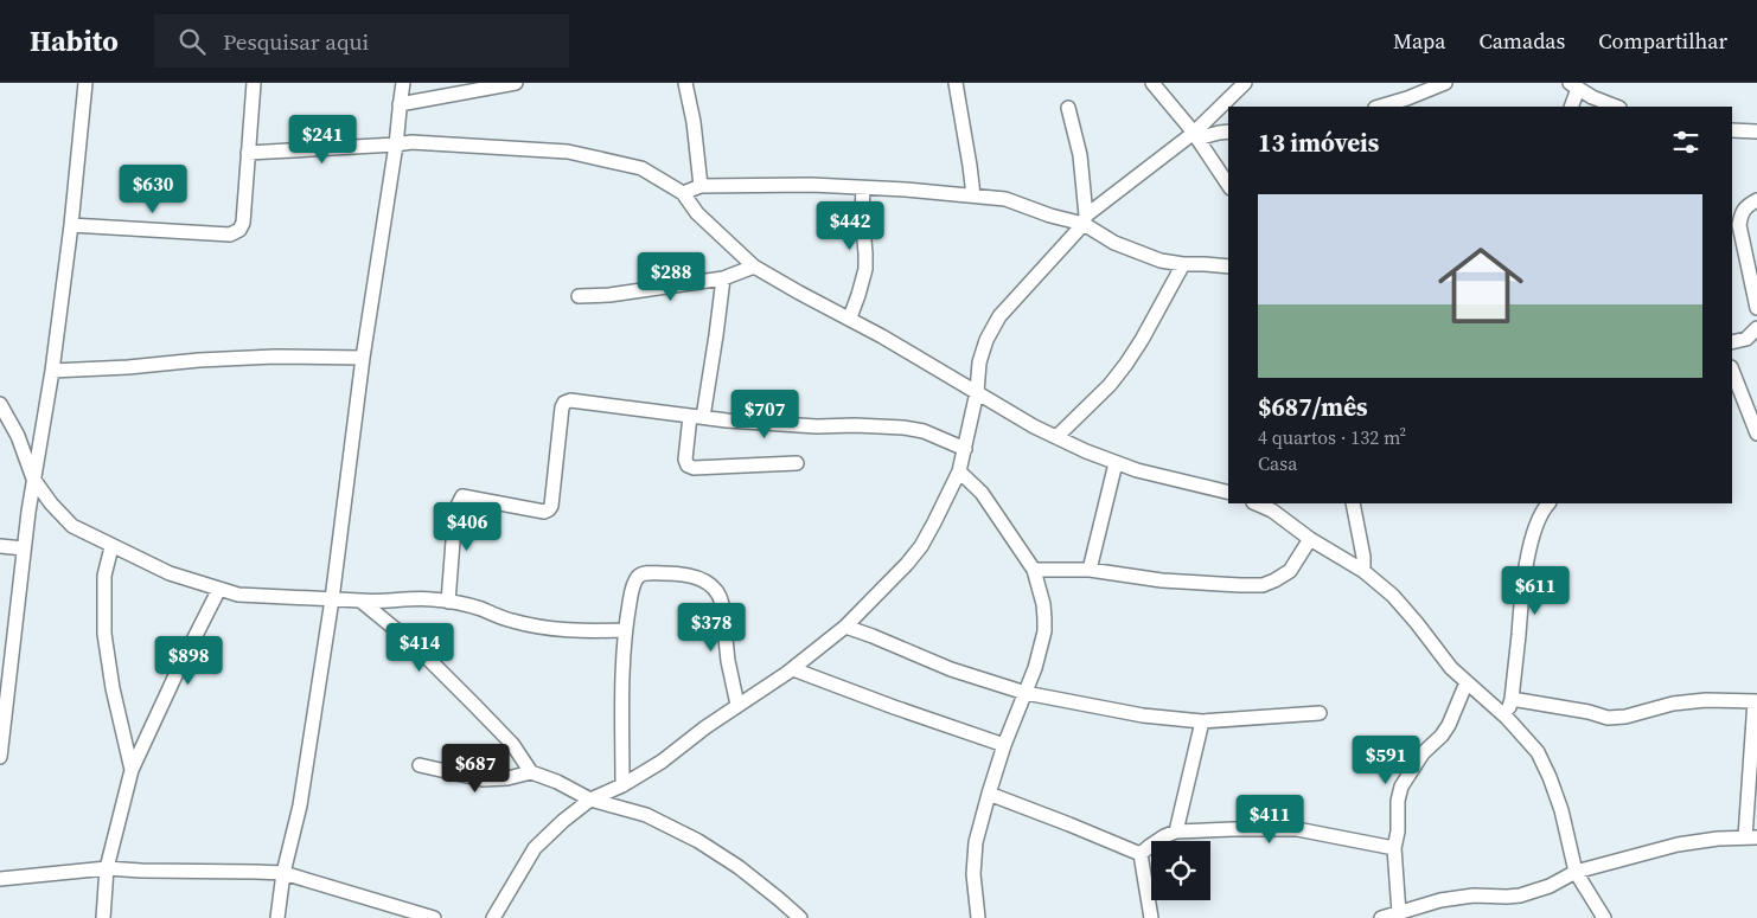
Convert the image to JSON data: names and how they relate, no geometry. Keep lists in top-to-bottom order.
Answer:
{
  "page": {
    "header": "Habito",
    "search": "Pesquisar aqui",
    "nav": ["Mapa", "Camadas", "Compartilhar"],
    "heading": "13 imóveis",
    "price": [
      "$241",
      "$630",
      "$442",
      "$288",
      "$707",
      "$406",
      "$611",
      "$378",
      "$414",
      "$898",
      "$591",
      "$687",
      "$411"
    ],
    "list": [
      {
        "name": "$687/mês",
        "note": "4 quartos · 132 m² · Casa"
      }
    ]
  }
}
